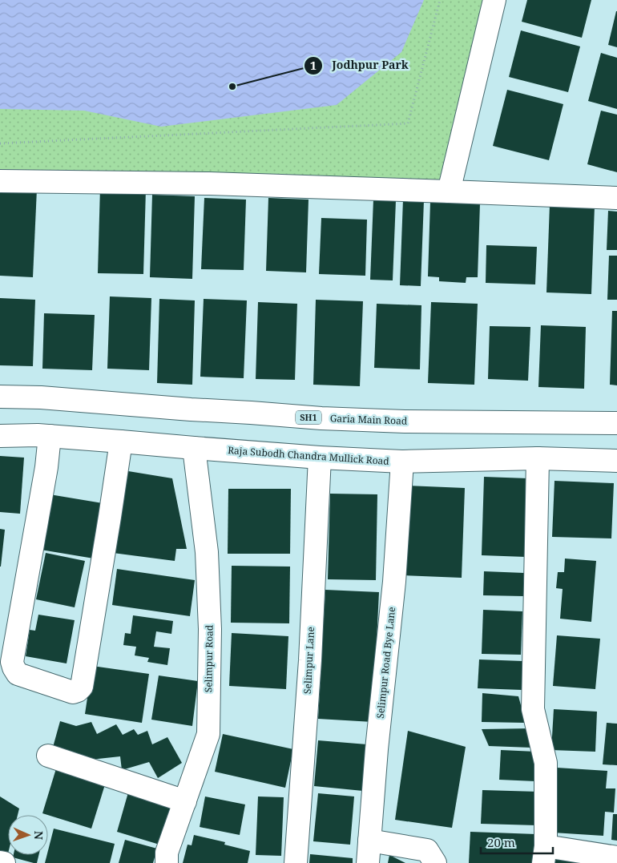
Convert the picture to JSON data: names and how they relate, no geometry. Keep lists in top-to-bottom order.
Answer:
{
  "streets": {
    "street": [
      "SH1",
      "Garia Main Road",
      "Raja Subodh Chandra Mullick Road",
      "Selimpur Road",
      "Selimpur Lane",
      "Selimpur Road Bye Lane"
    ]
  },
  "crossings": [
    ["Raja Subodh Chandra Mullick Road", "Selimpur Road"],
    ["Raja Subodh Chandra Mullick Road", "Selimpur Lane"],
    ["Raja Subodh Chandra Mullick Road", "Selimpur Road Bye Lane"]
  ],
  "places": ["Jodhpur Park"],
  "scale_bar": "20 m",
  "north": "right"
}
